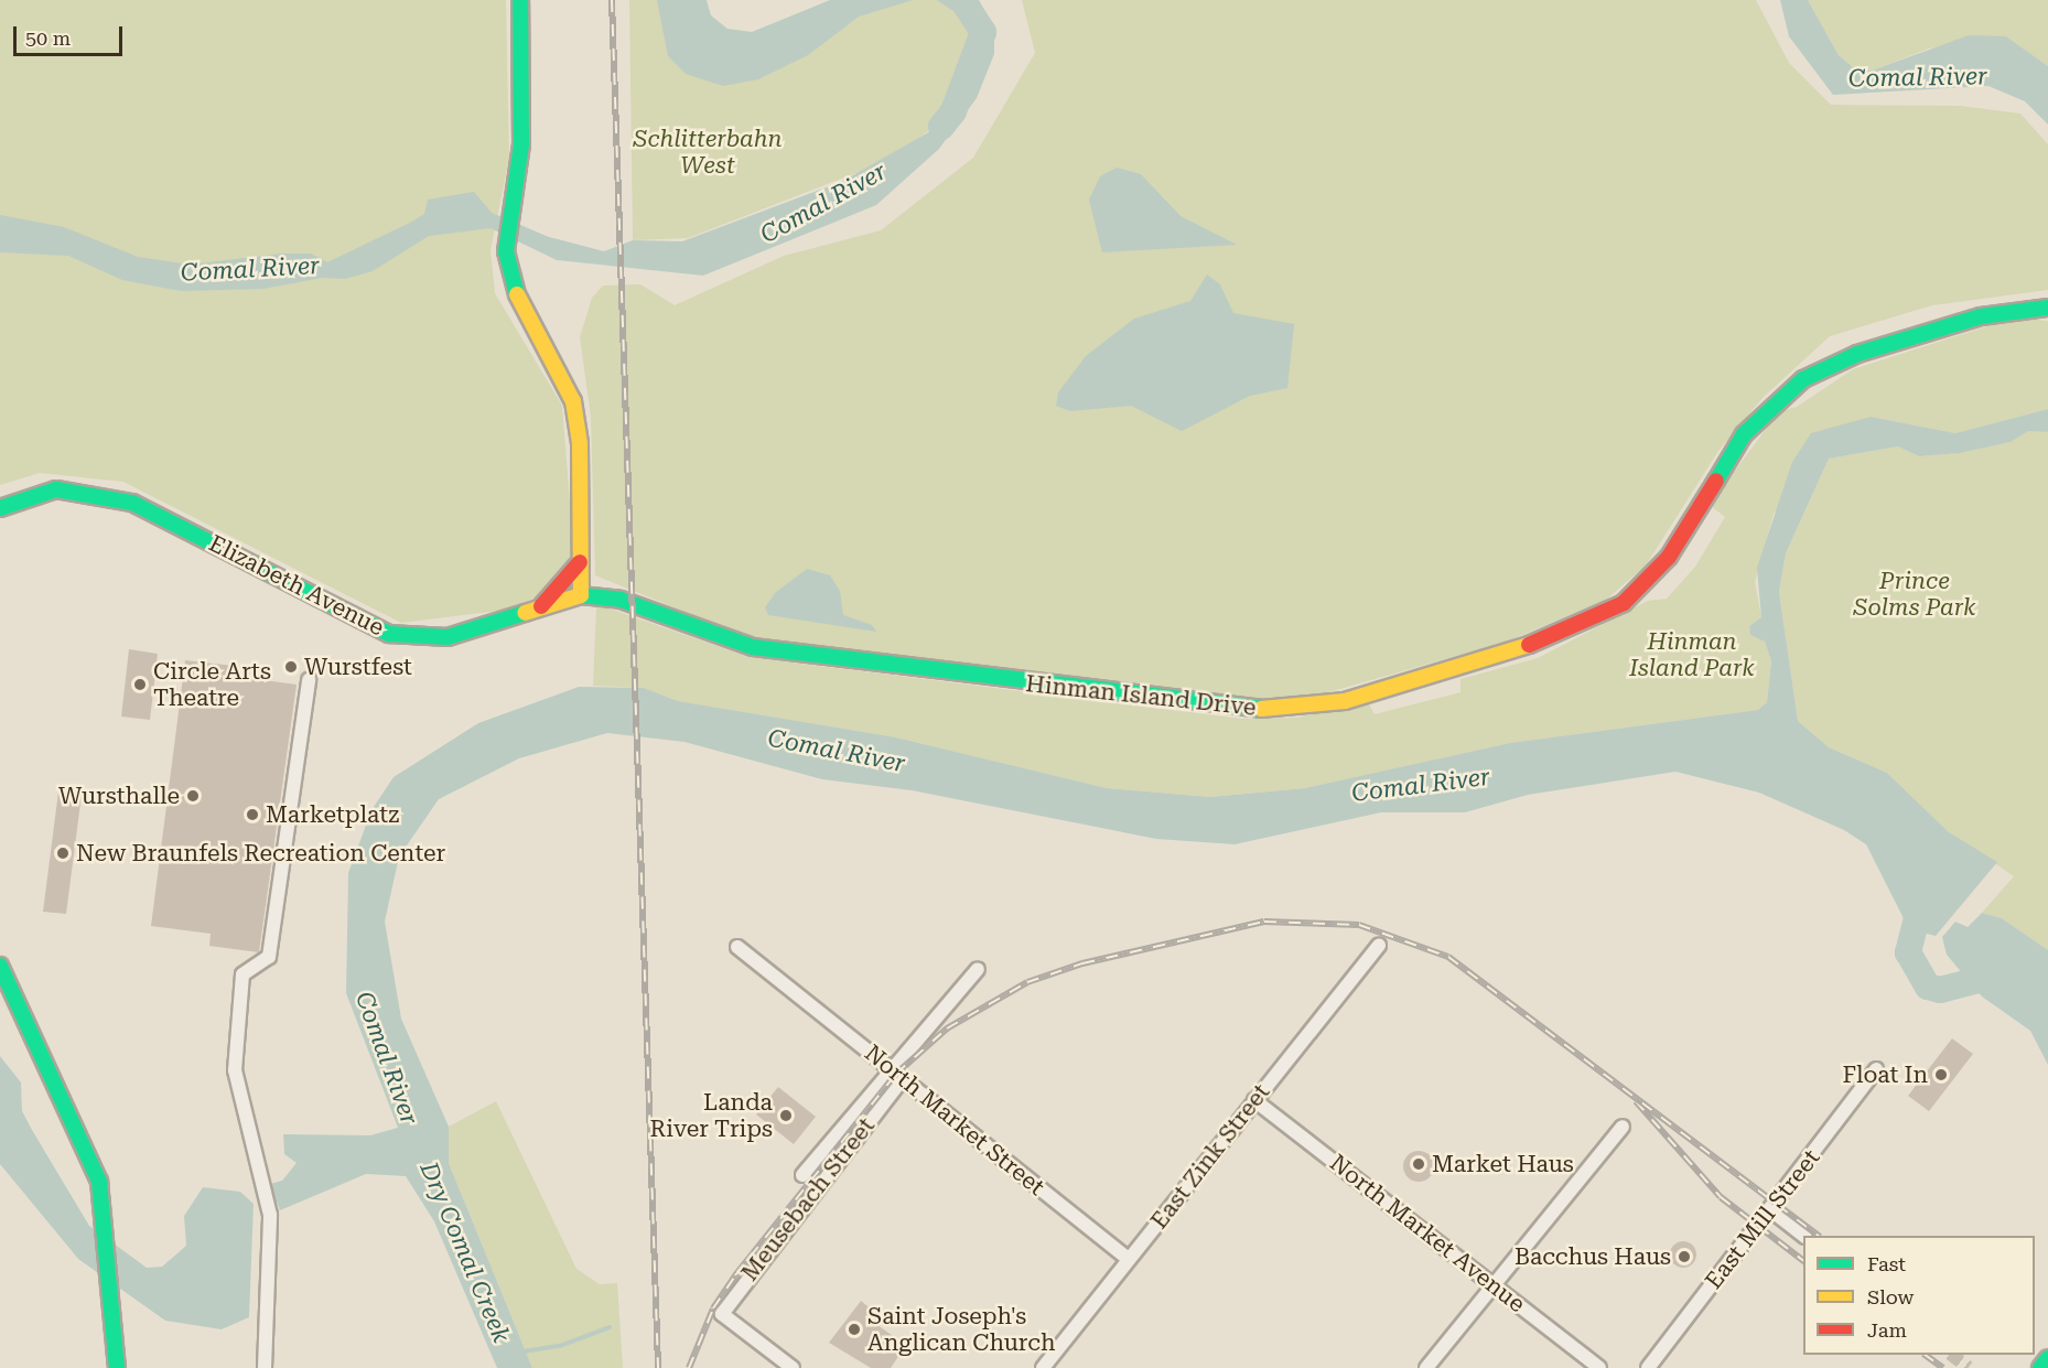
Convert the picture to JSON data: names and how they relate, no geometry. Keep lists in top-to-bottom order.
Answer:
{
  "streets": {
    "street": [
      "Elizabeth Avenue",
      "Hinman Island Drive",
      "North Market Street",
      "East Zink Street",
      "Meusebach Street",
      "East Mill Street",
      "North Market Avenue"
    ]
  },
  "crossings": [
    ["Elizabeth Avenue", "Hinman Island Drive"],
    ["North Market Street", "East Zink Street"],
    ["North Market Street", "Meusebach Street"],
    ["East Zink Street", "North Market Avenue"]
  ],
  "water": ["Comal River", "Dry Comal Creek"],
  "parks": ["Schlitterbahn West", "Prince Solms Park", "Hinman Island Park"],
  "places": [
    "Wurstfest",
    "Circle Arts Theatre",
    "Wursthalle",
    "Marketplatz",
    "New Braunfels Recreation Center",
    "Float In",
    "Landa River Trips",
    "Market Haus",
    "Bacchus Haus",
    "Saint Joseph's Anglican Church"
  ],
  "legend": ["Fast", "Slow", "Jam"],
  "scale_bar": "50 m"
}
